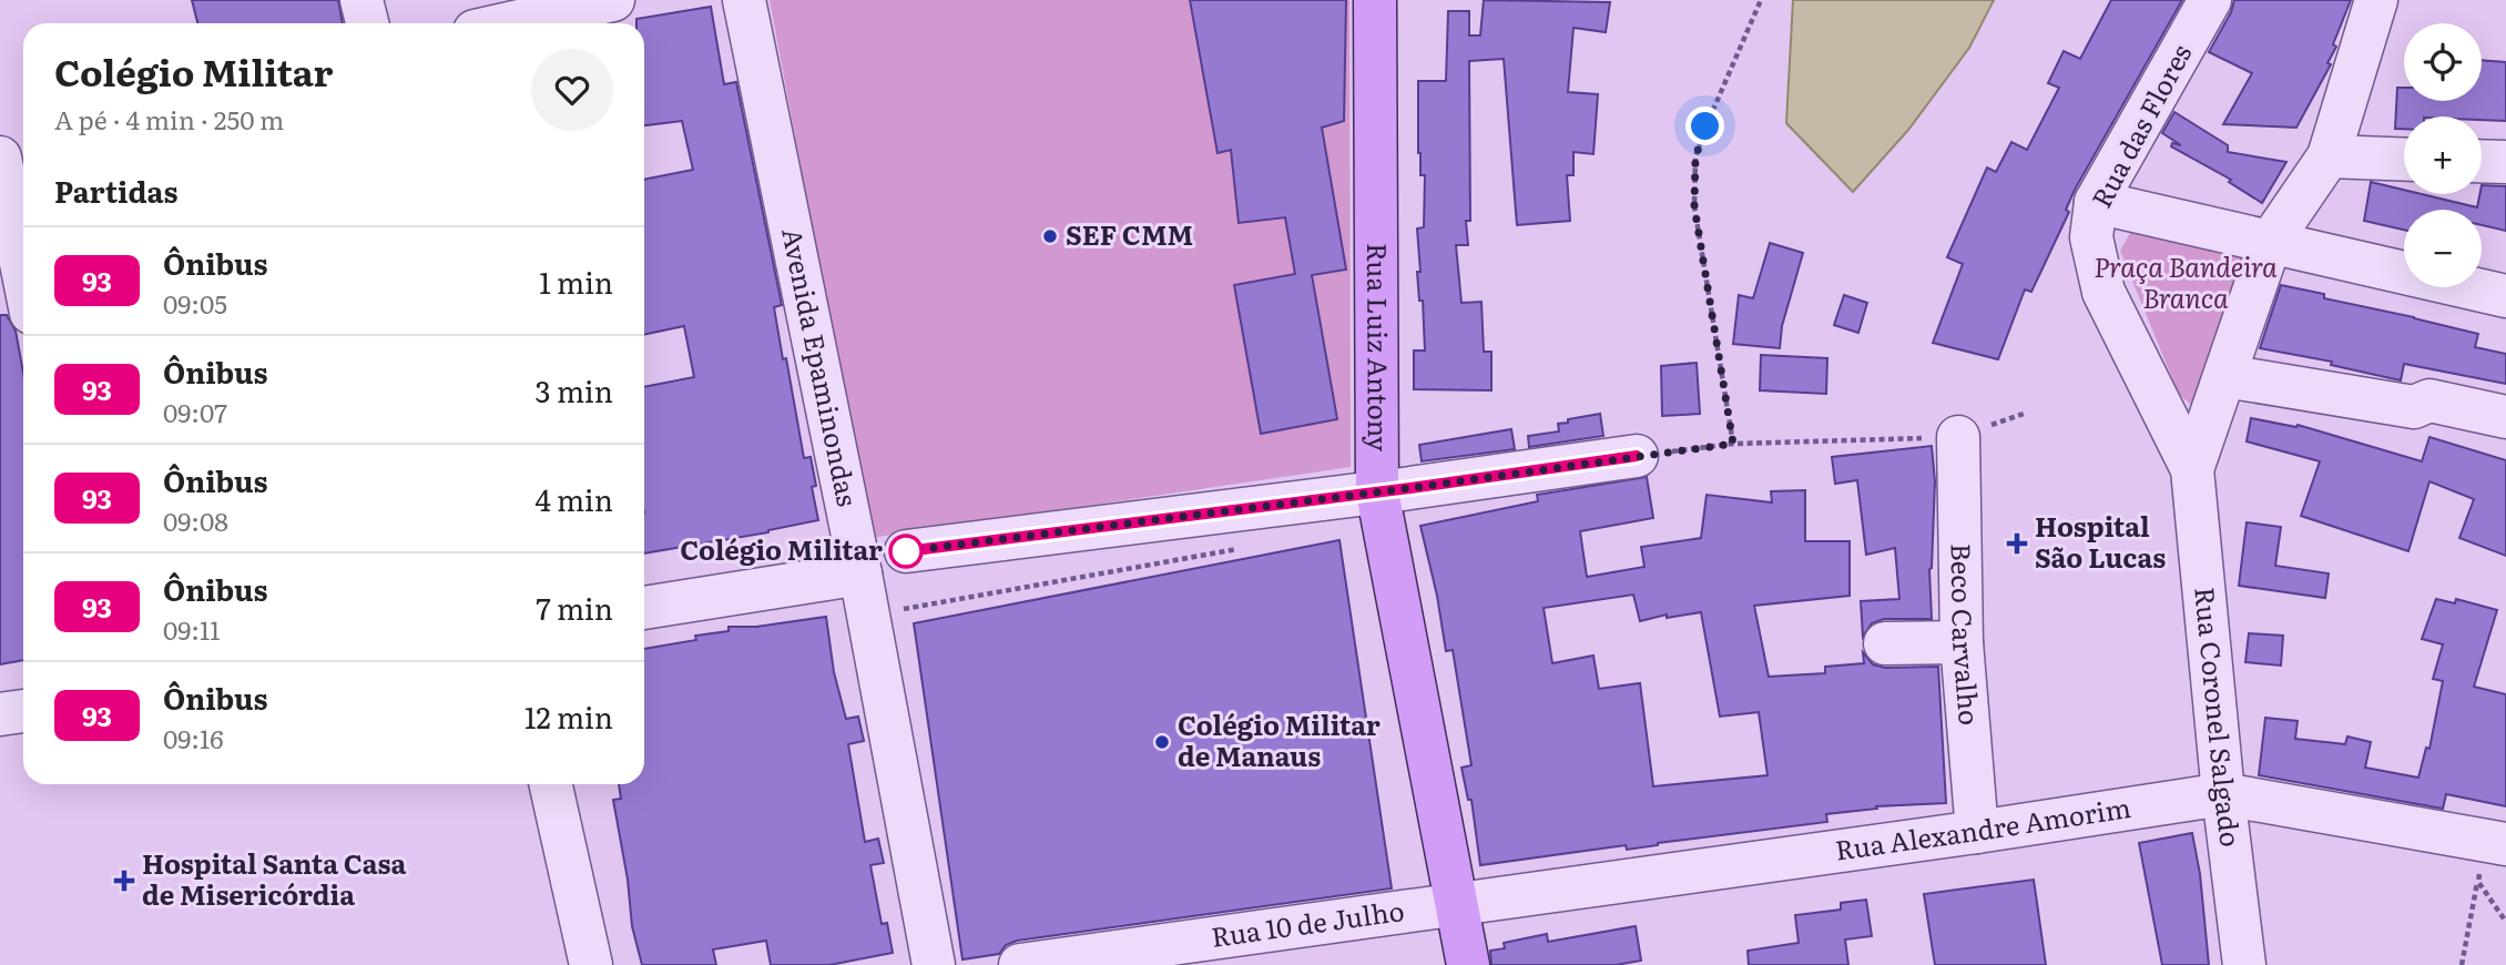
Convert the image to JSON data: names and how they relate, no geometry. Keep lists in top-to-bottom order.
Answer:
{
  "streets": {
    "main road": ["Rua Luiz Antony"],
    "street": [
      "Rua das Flores",
      "Avenida Epaminondas",
      "Beco Carvalho",
      "Rua Coronel Salgado",
      "Rua Alexandre Amorim",
      "Rua 10 de Julho"
    ]
  },
  "crossings": [
    ["Rua das Flores", "Rua Coronel Salgado"],
    ["Rua Luiz Antony", "Rua Alexandre Amorim"],
    ["Rua Luiz Antony", "Rua 10 de Julho"],
    ["Beco Carvalho", "Rua Alexandre Amorim"],
    ["Rua Coronel Salgado", "Rua Alexandre Amorim"],
    ["Rua Alexandre Amorim", "Rua 10 de Julho"]
  ],
  "parks": ["Praça Bandeira Branca"],
  "places": {
    "other": ["SEF CMM", "Colégio Militar", "Colégio Militar de Manaus"],
    "health": ["Hospital São Lucas", "Hospital Santa Casa de Misericórdia"]
  },
  "lines": ["bus line 93"],
  "page": {
    "map_buttons": ["+", "−"],
    "heading": [
      ["Colégio Militar", "A pé · 4 min · 250 m"],
      "Partidas"
    ],
    "list": [
      {
        "mark": "93",
        "name": "Ônibus",
        "note": "09:05",
        "value": "1 min"
      },
      {
        "mark": "93",
        "name": "Ônibus",
        "note": "09:07",
        "value": "3 min"
      },
      {
        "mark": "93",
        "name": "Ônibus",
        "note": "09:08",
        "value": "4 min"
      },
      {
        "mark": "93",
        "name": "Ônibus",
        "note": "09:11",
        "value": "7 min"
      },
      {
        "mark": "93",
        "name": "Ônibus",
        "note": "09:16",
        "value": "12 min"
      }
    ]
  }
}
